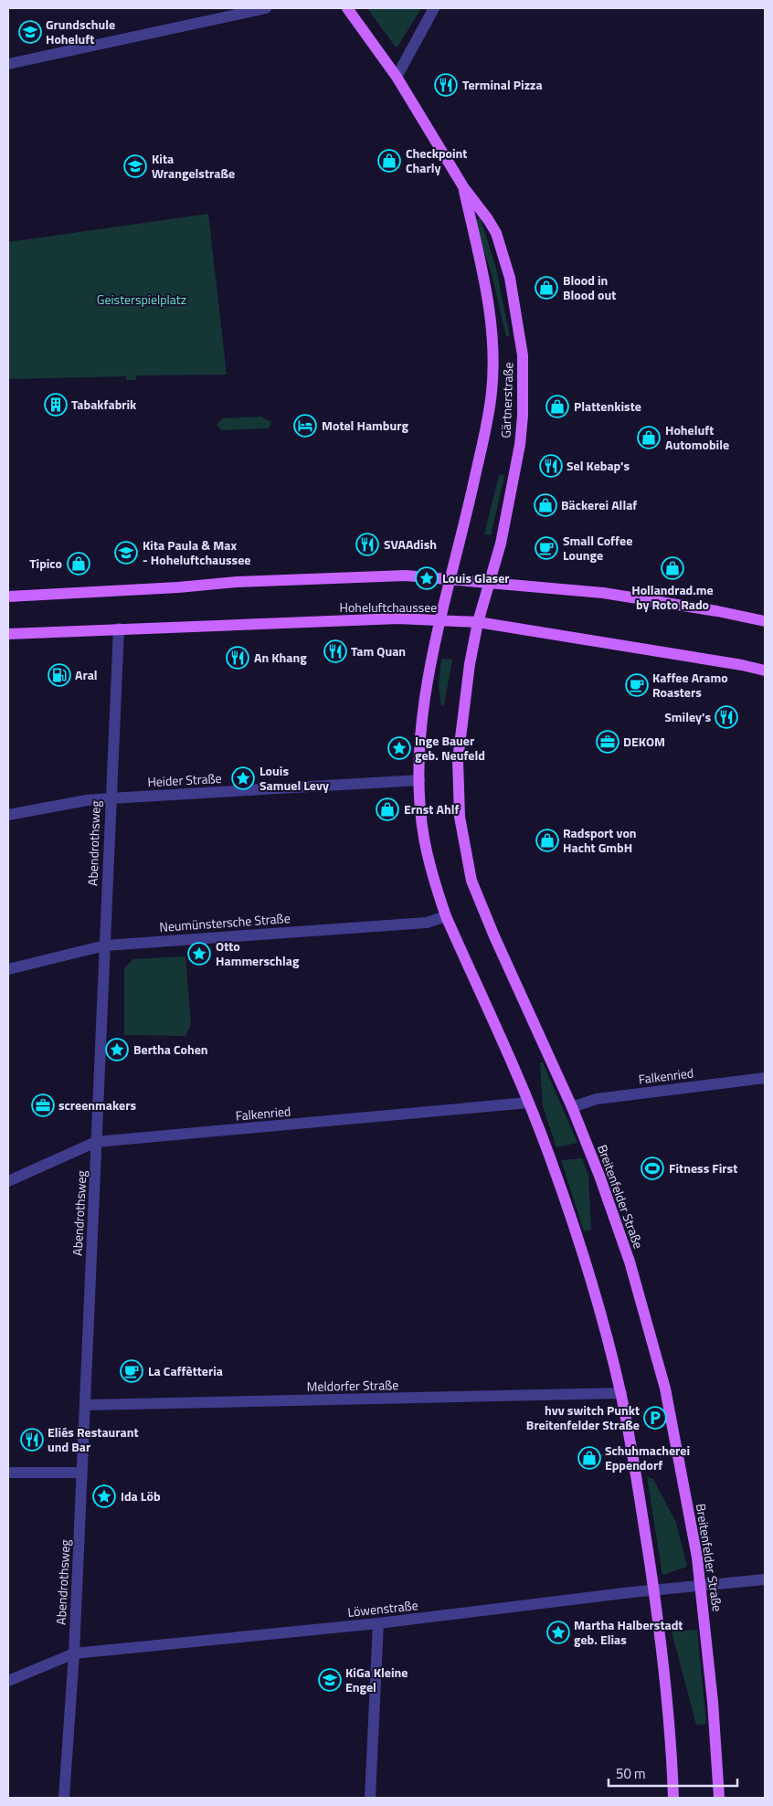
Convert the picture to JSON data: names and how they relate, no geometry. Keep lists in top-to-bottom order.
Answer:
{
  "streets": {
    "main road": ["Gärtnerstraße", "Hoheluftchaussee", "Breitenfelder Straße"],
    "street": [
      "Heider Straße",
      "Abendrothsweg",
      "Neumünstersche Straße",
      "Falkenried",
      "Meldorfer Straße",
      "Löwenstraße"
    ]
  },
  "crossings": [
    ["Gärtnerstraße", "Hoheluftchaussee"],
    ["Gärtnerstraße", "Breitenfelder Straße"],
    ["Hoheluftchaussee", "Abendrothsweg"],
    ["Hoheluftchaussee", "Breitenfelder Straße"],
    ["Heider Straße", "Abendrothsweg"],
    ["Abendrothsweg", "Neumünstersche Straße"],
    ["Abendrothsweg", "Falkenried"],
    ["Abendrothsweg", "Meldorfer Straße"],
    ["Abendrothsweg", "Löwenstraße"],
    ["Falkenried", "Breitenfelder Straße"],
    ["Breitenfelder Straße", "Löwenstraße"]
  ],
  "parks": ["Geisterspielplatz"],
  "places": {
    "school or university": [
      "Grundschule Hoheluft",
      "Kita Wrangelstraße",
      "Kita Paula & Max - Hoheluftchaussee",
      "KiGa Kleine Engel"
    ],
    "restaurant": [
      "Terminal Pizza",
      "Sel Kebap's",
      "SVAAdish",
      "Tam Quan",
      "An Khang",
      "Smiley's",
      "Eliés Restaurant und Bar"
    ],
    "shop": [
      "Checkpoint Charly",
      "Blood in Blood out",
      "Plattenkiste",
      "Hoheluft Automobile",
      "Bäckerei Allaf",
      "Tipico",
      "Hollandrad.me by Roto Rado",
      "Ernst Ahlf",
      "Radsport von Hacht GmbH",
      "Schuhmacherei Eppendorf"
    ],
    "building": ["Tabakfabrik"],
    "hotel": ["Motel Hamburg"],
    "cafe": ["Small Coffee Lounge", "Kaffee Aramo Roasters", "La Caffètteria"],
    "place": [
      "Louis Glaser",
      "Inge Bauer geb. Neufeld",
      "Louis Samuel Levy",
      "Otto Hammerschlag",
      "Bertha Cohen",
      "Ida Löb",
      "Martha Halberstadt geb. Elias"
    ],
    "fuel station": ["Aral"],
    "office": ["DEKOM", "screenmakers"],
    "sports": ["Fitness First"],
    "parking": ["hvv switch Punkt Breitenfelder Straße"]
  },
  "scale_bar": "50 m"
}
